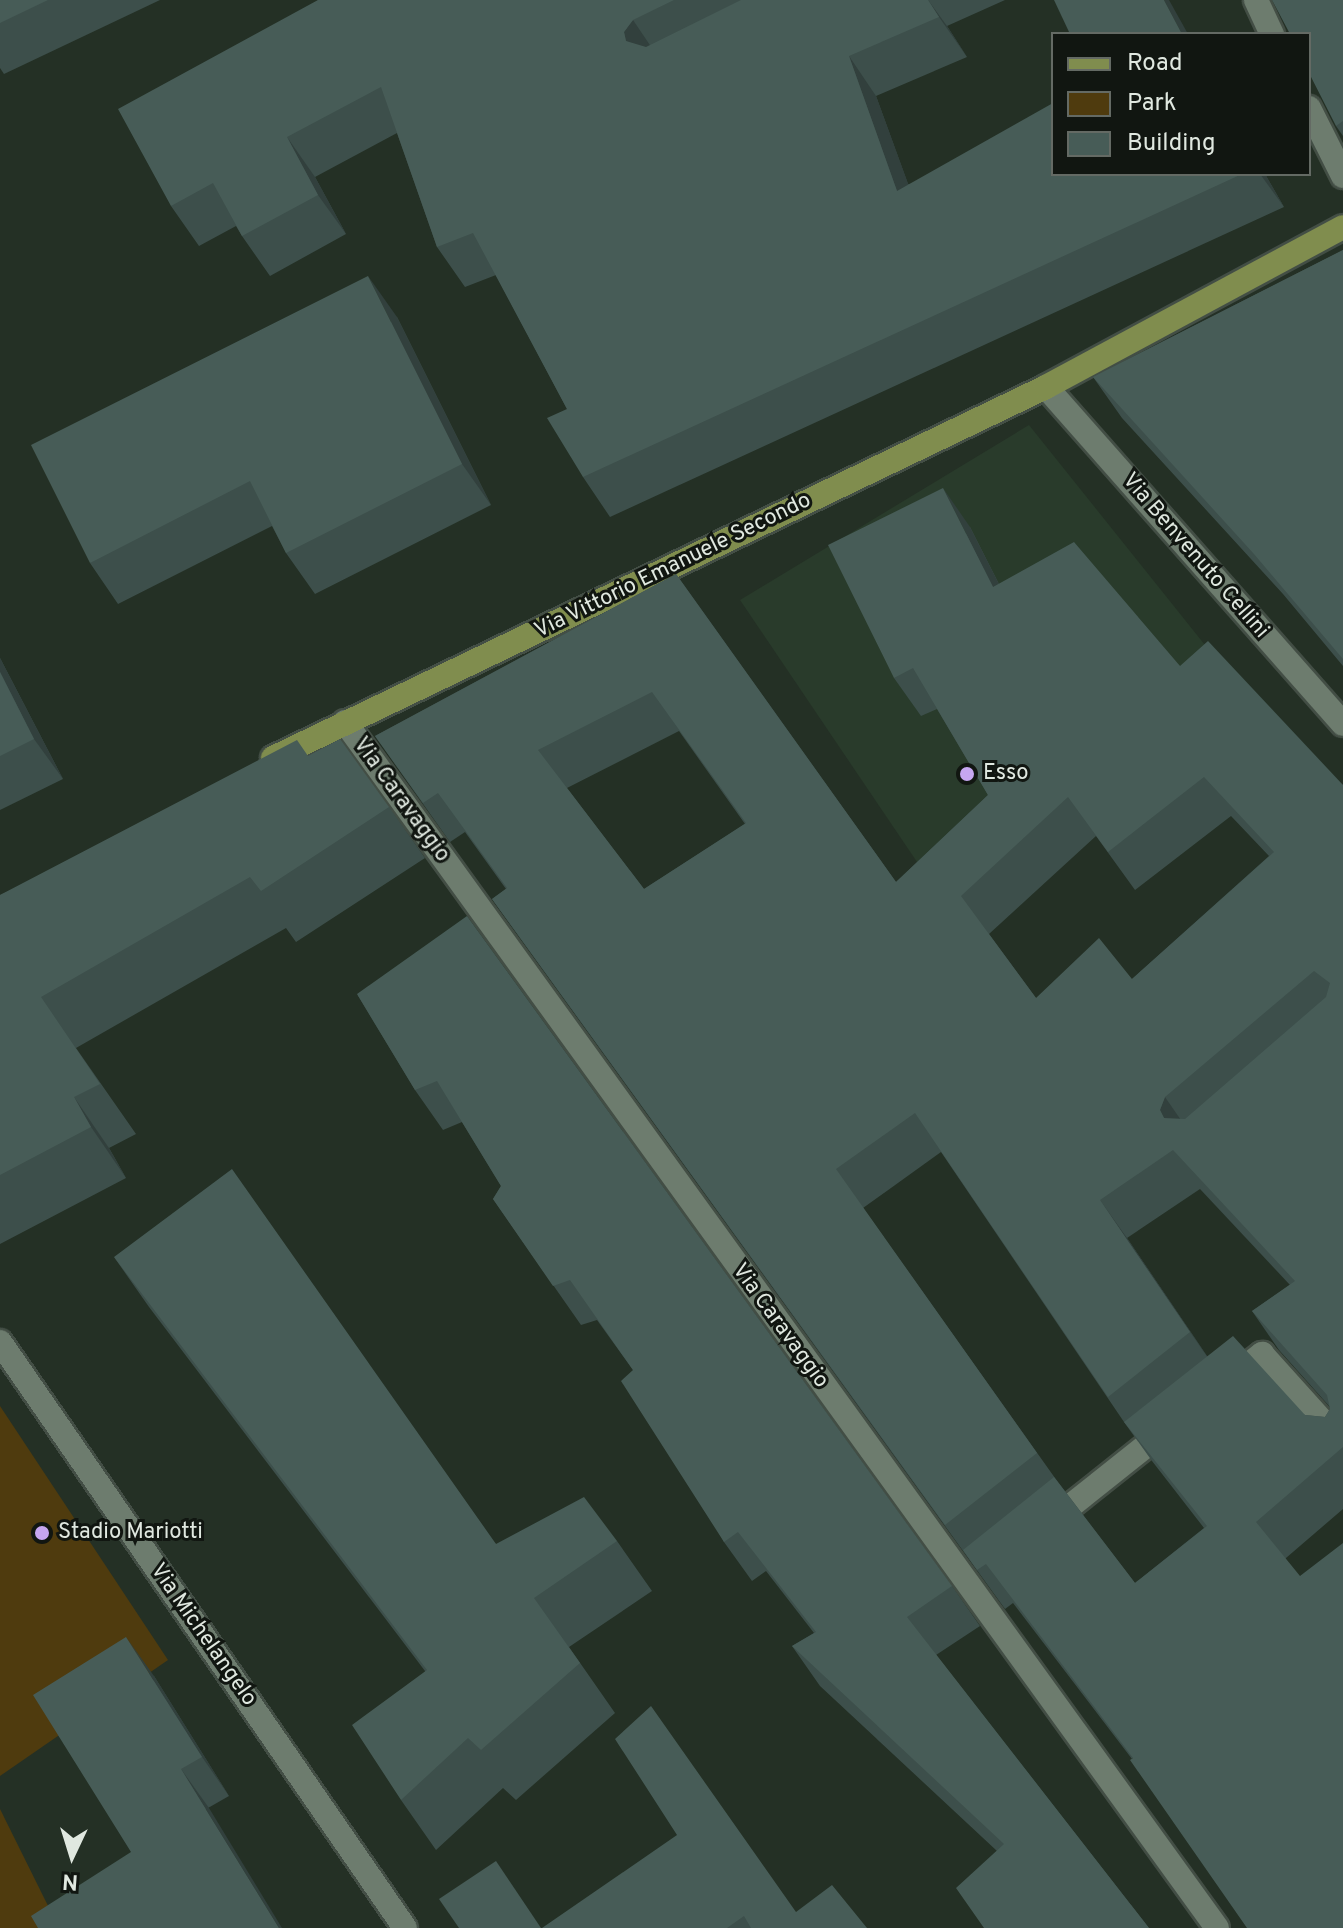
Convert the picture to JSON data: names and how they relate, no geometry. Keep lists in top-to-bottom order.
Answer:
{
  "streets": {
    "main road": ["Via Vittorio Emanuele Secondo"],
    "street": ["Via Benvenuto Cellini", "Via Caravaggio", "Via Michelangelo"]
  },
  "crossings": [
    ["Via Benvenuto Cellini", "Via Vittorio Emanuele Secondo"],
    ["Via Vittorio Emanuele Secondo", "Via Caravaggio"]
  ],
  "places": ["Esso", "Stadio Mariotti"],
  "legend": ["Road", "Park", "Building"],
  "north": "bottom"
}
